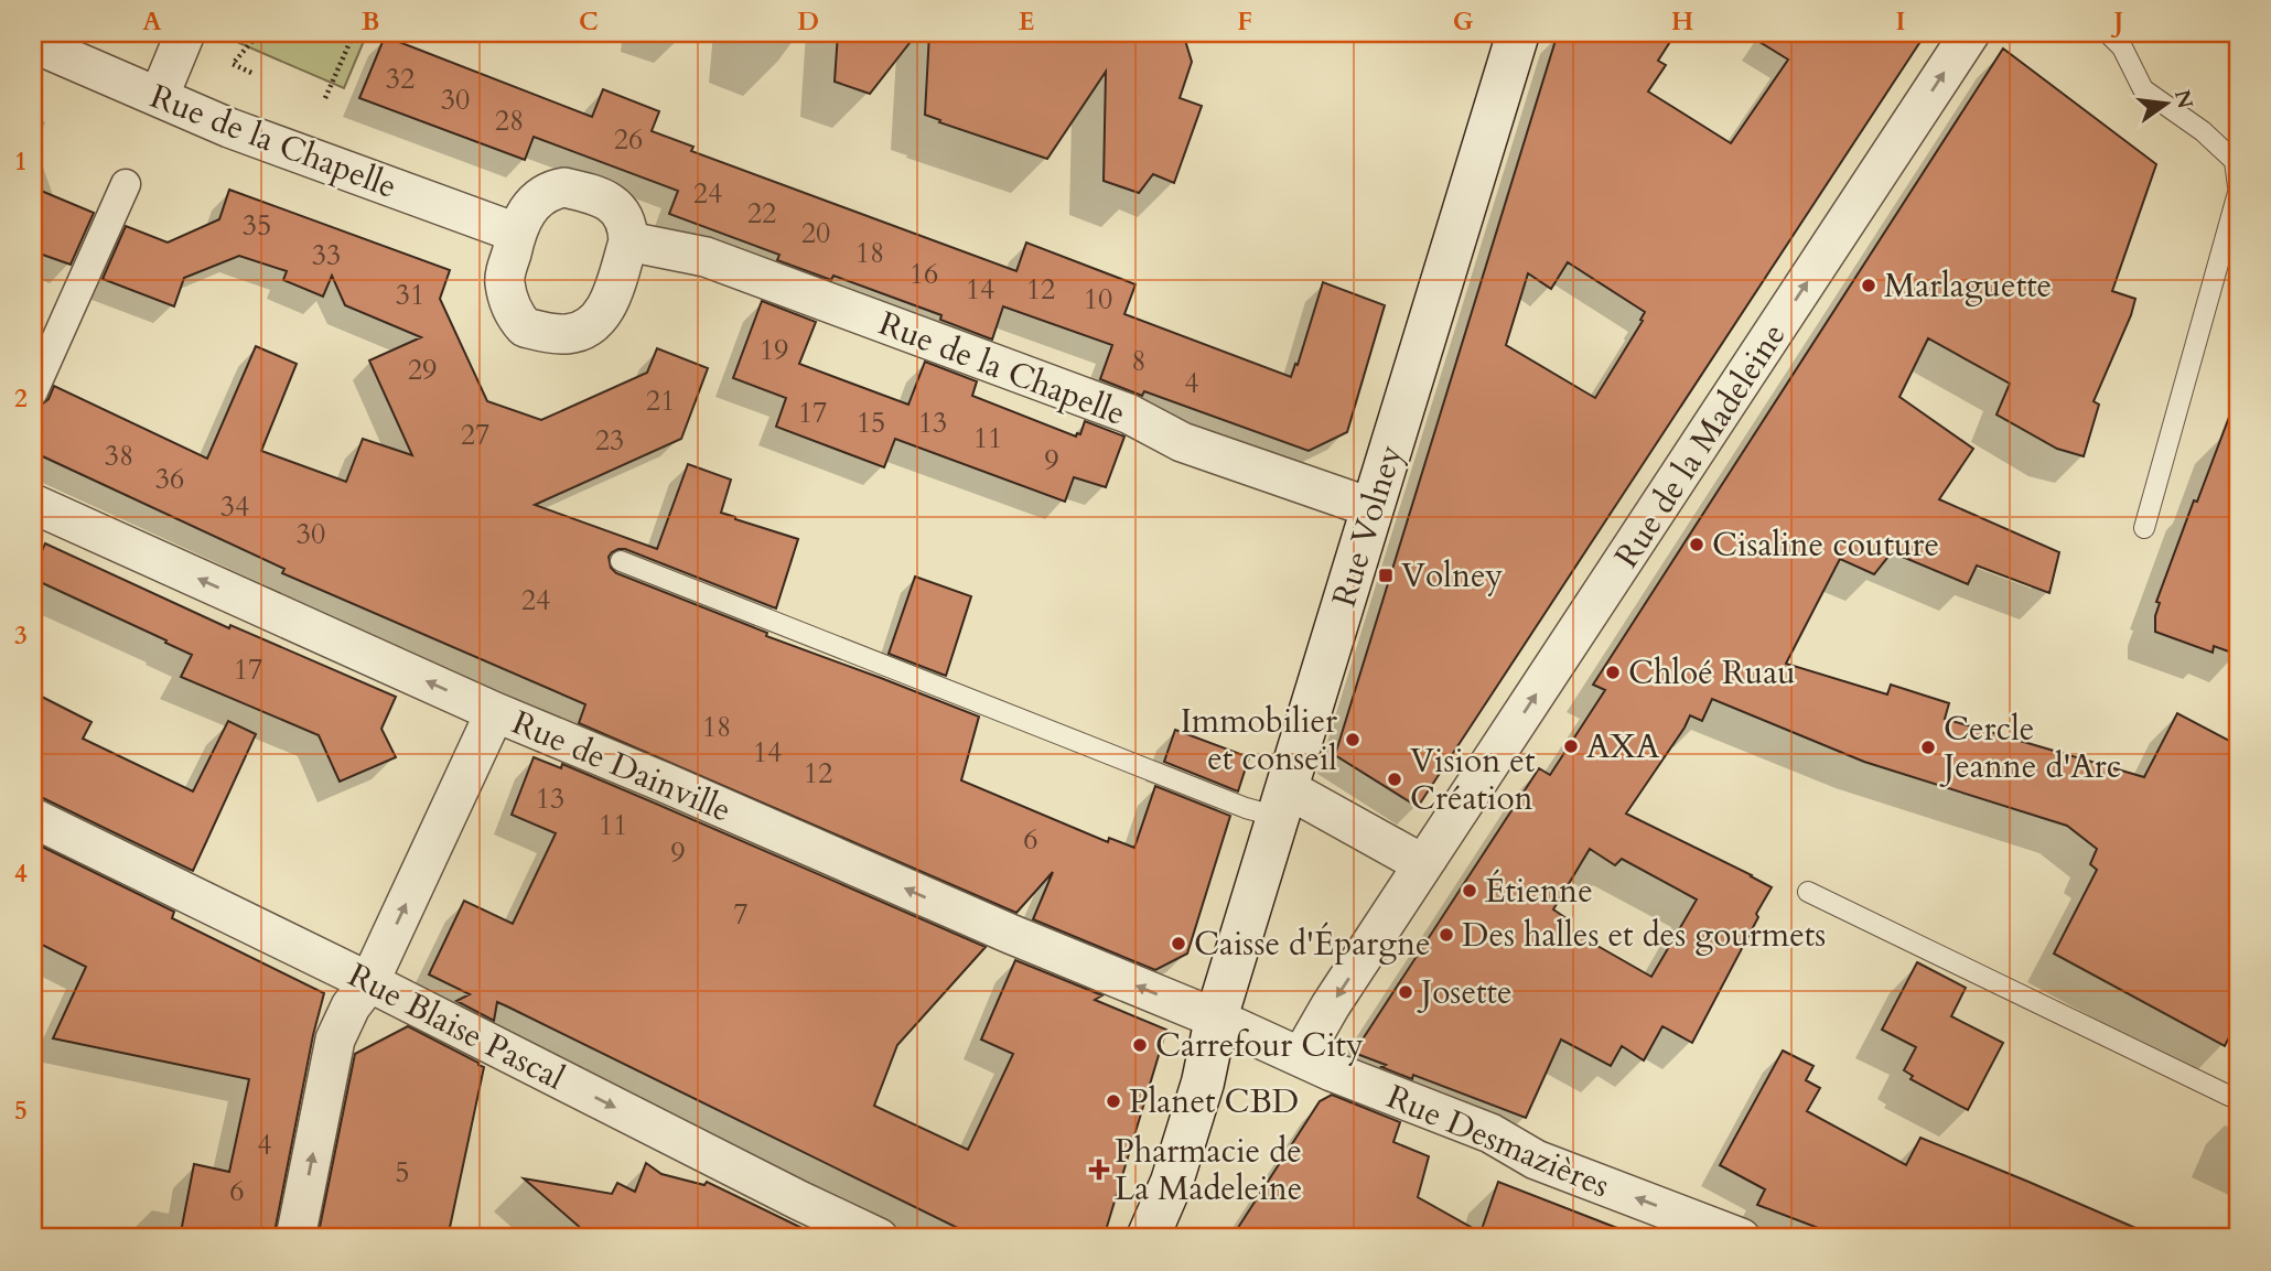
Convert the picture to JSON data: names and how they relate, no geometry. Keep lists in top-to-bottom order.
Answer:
{
  "streets": {
    "main road": ["Rue Volney"],
    "street": [
      "Rue de la Chapelle",
      "Rue de la Madeleine",
      "Rue de Dainville",
      "Rue Blaise Pascal",
      "Rue Desmazières"
    ]
  },
  "crossings": [
    ["Rue de la Chapelle", "Rue Volney"],
    ["Rue de la Madeleine", "Rue Desmazières"],
    ["Rue Volney", "Rue de Dainville"],
    ["Rue Volney", "Rue Desmazières"],
    ["Rue de Dainville", "Rue Desmazières"]
  ],
  "one_way": ["Rue de Dainville", "Rue Blaise Pascal", "Rue Desmazières"],
  "places": {
    "other": [
      "Marlaguette",
      "Cisaline couture",
      "Chloé Ruau",
      "Immobilier et conseil",
      "AXA",
      "Cercle Jeanne d'Arc",
      "Vision et Création",
      "Étienne",
      "Des halles et des gourmets",
      "Caisse d'Épargne",
      "Josette",
      "Carrefour City",
      "Planet CBD"
    ],
    "transit": ["Volney"],
    "health": ["Pharmacie de La Madeleine"]
  },
  "house_numbers": [
    "32",
    "30",
    "28",
    "26",
    "24",
    "22",
    "35",
    "20",
    "18",
    "33",
    "16",
    "14",
    "12",
    "31",
    "10",
    "19",
    "8",
    "29",
    "4",
    "21",
    "17",
    "15",
    "13",
    "27",
    "11",
    "23",
    "38",
    "9",
    "36",
    "34",
    "30",
    "24",
    "17",
    "18",
    "14",
    "12",
    "13",
    "11",
    "6",
    "9",
    "7",
    "4",
    "5",
    "6"
  ],
  "north": "right",
  "grid": {
    "columns": [
      "A",
      "B",
      "C",
      "D",
      "E",
      "F",
      "G",
      "H",
      "I",
      "J"
    ],
    "rows": [
      "1",
      "2",
      "3",
      "4",
      "5"
    ]
  }
}
